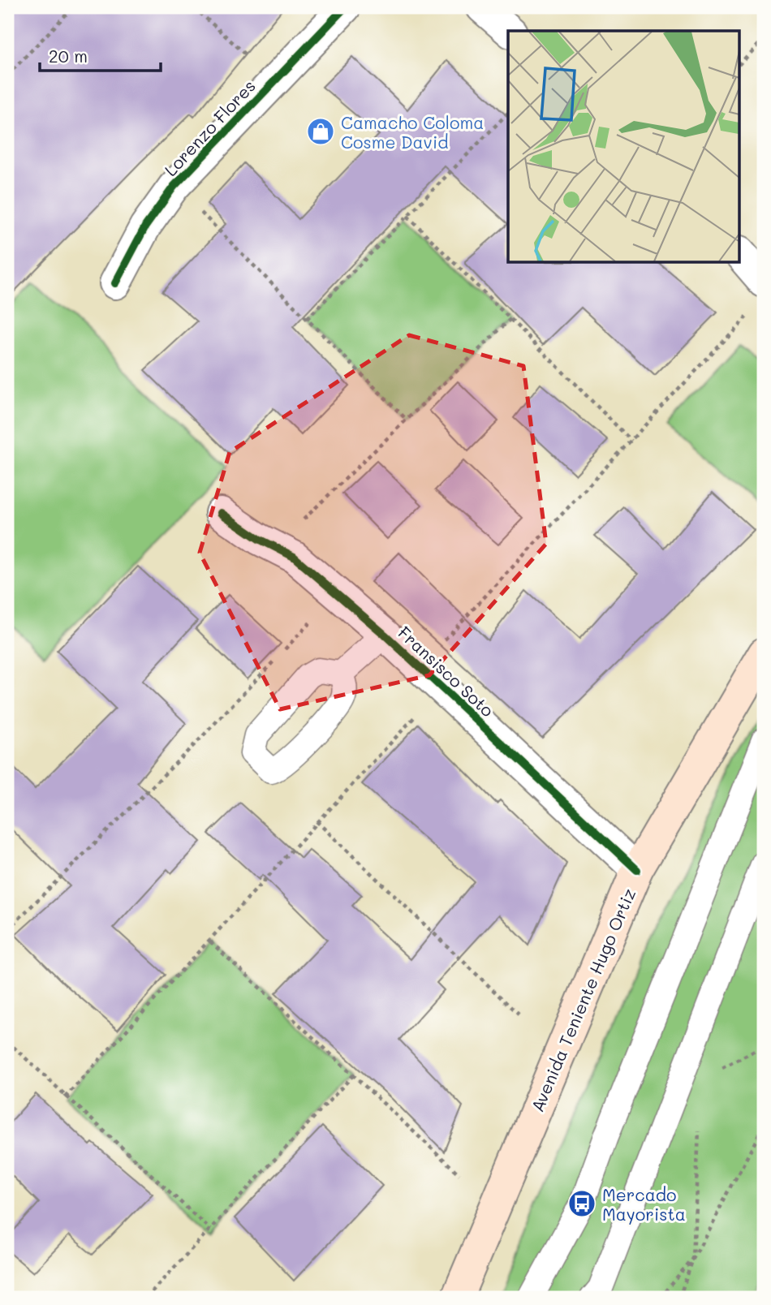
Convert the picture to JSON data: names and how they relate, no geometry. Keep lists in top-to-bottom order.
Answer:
{
  "streets": {
    "main road": ["Avenida Teniente Hugo Ortiz"],
    "street": ["Lorenzo Flores", "Fransisco Soto"]
  },
  "crossings": [
    ["Fransisco Soto", "Avenida Teniente Hugo Ortiz"]
  ],
  "places": {
    "shop": ["Camacho Coloma Cosme David"],
    "bus stop": ["Mercado Mayorista"]
  },
  "scale_bar": "20 m"
}
